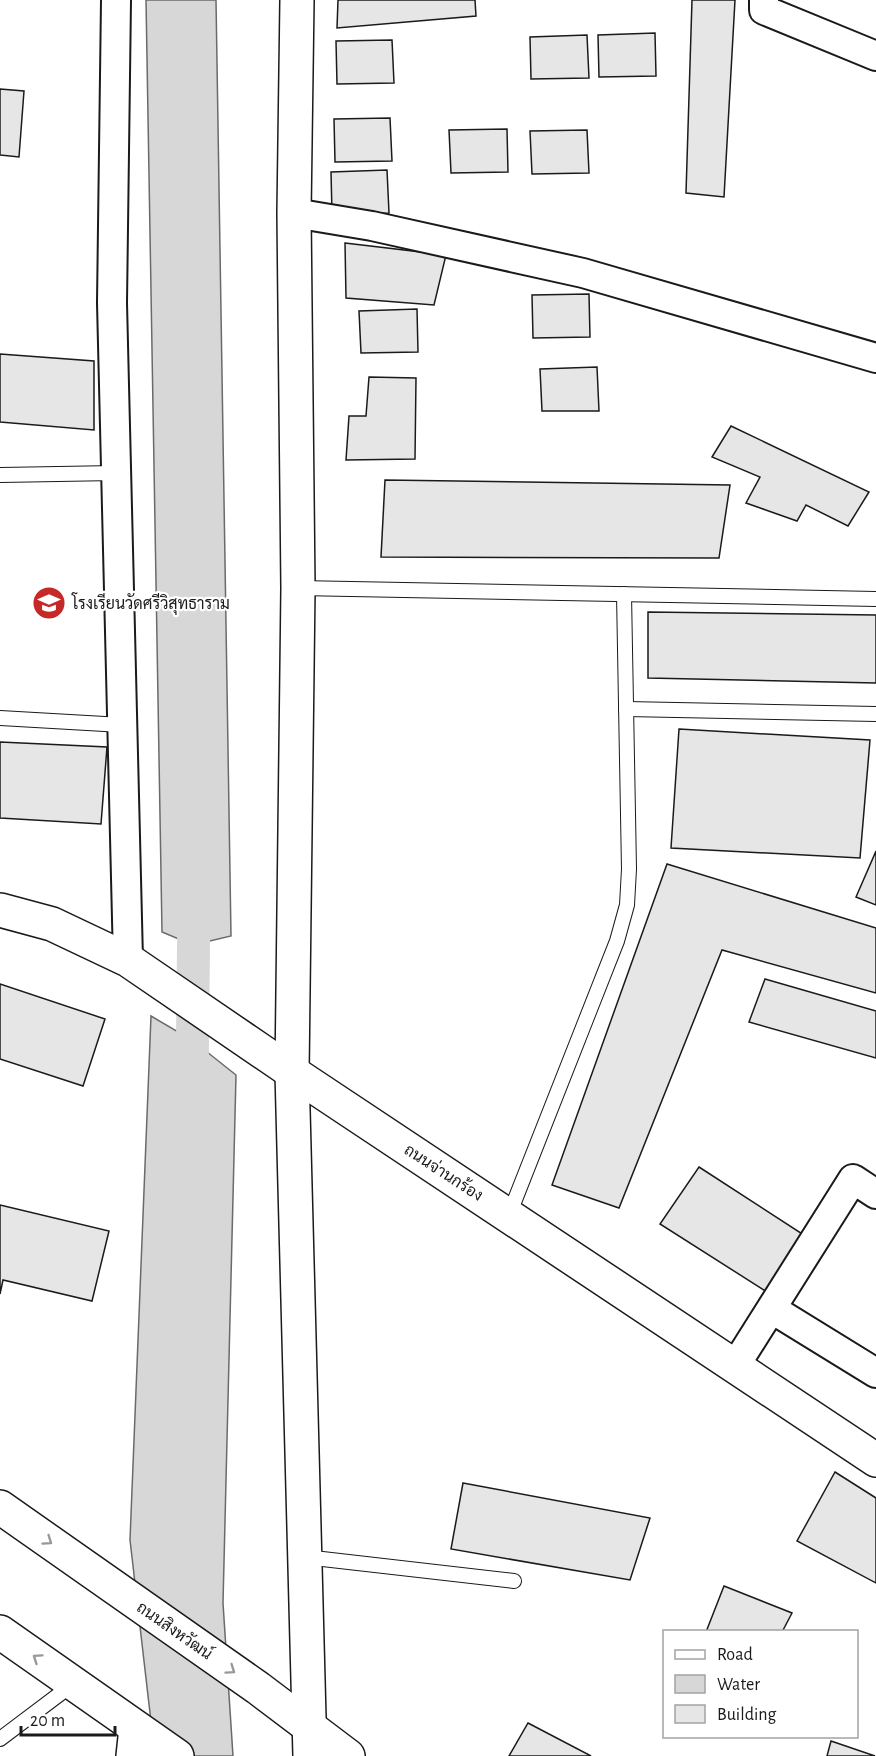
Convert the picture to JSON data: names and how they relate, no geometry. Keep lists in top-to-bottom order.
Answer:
{
  "streets": {
    "street": ["ถนนจ่านกร้อง", "ถนนสิงหวัฒน์"]
  },
  "places": {
    "school or university": ["โรงเรียนวัดศรีวิสุทธาราม"]
  },
  "legend": ["Road", "Water", "Building"],
  "scale_bar": "20 m"
}
